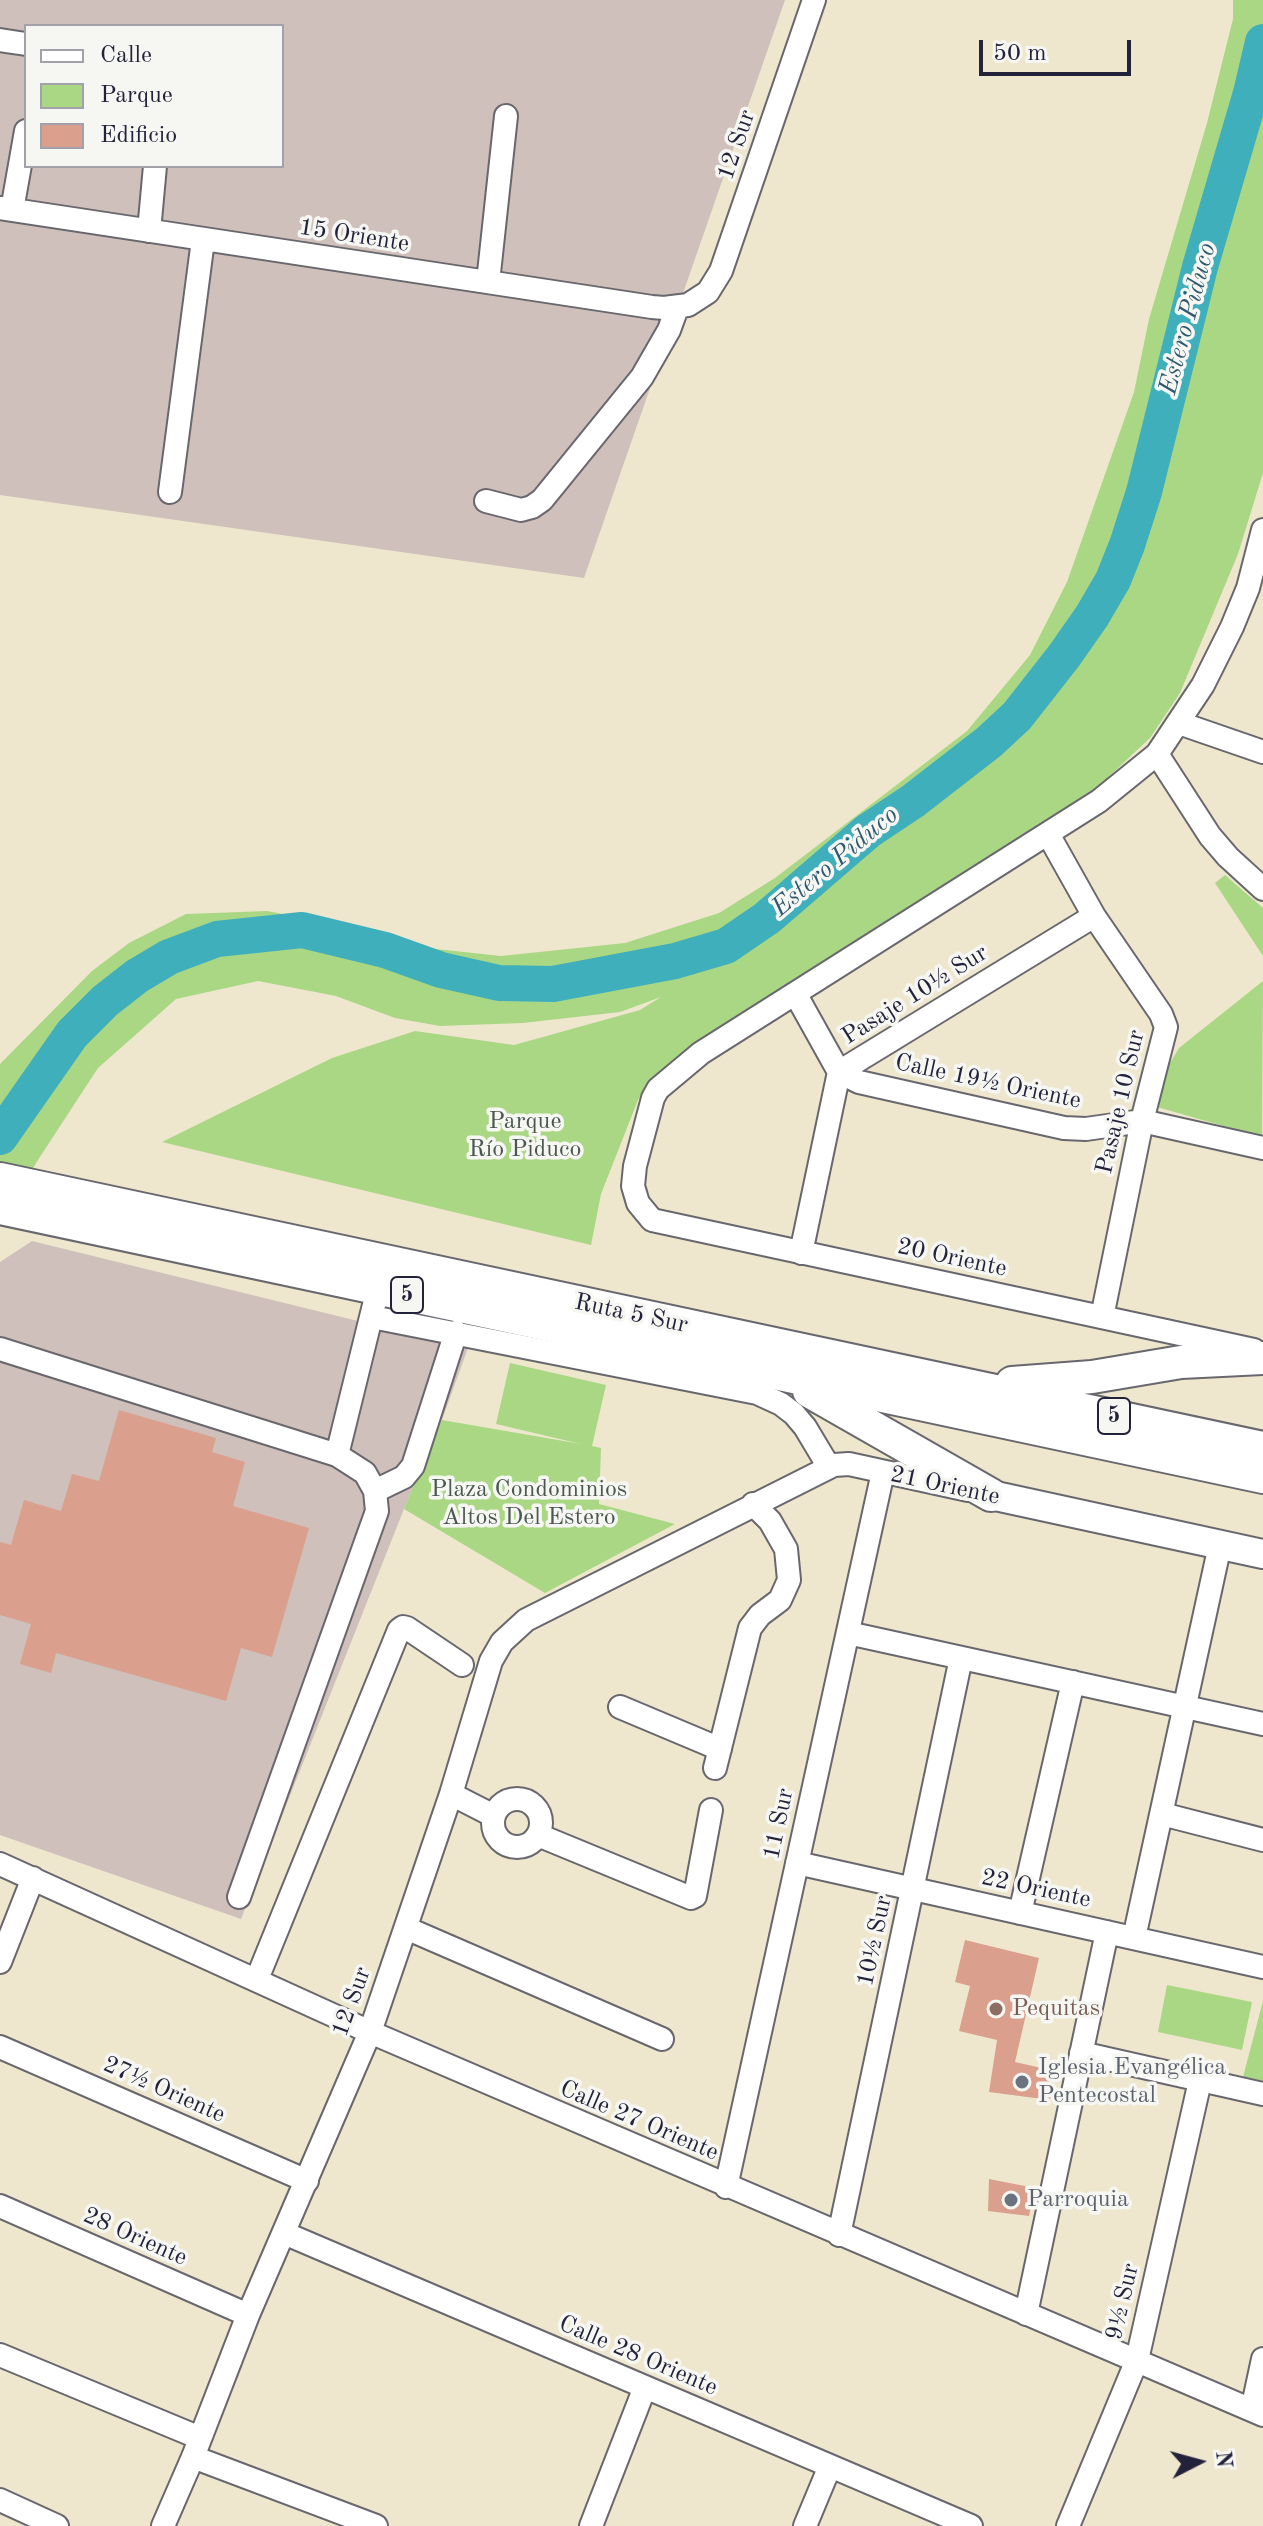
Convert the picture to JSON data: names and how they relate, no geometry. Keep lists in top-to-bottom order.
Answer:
{
  "streets": {
    "highway": ["5", "Ruta 5 Sur"],
    "main road": ["21 Oriente"],
    "street": [
      "12 Sur",
      "15 Oriente",
      "Pasaje 10½ Sur",
      "Calle 19½ Oriente",
      "Pasaje 10 Sur",
      "20 Oriente",
      "11 Sur",
      "22 Oriente",
      "10½ Sur",
      "27½ Oriente",
      "Calle 27 Oriente",
      "28 Oriente",
      "9½ Sur",
      "Calle 28 Oriente"
    ]
  },
  "crossings": [
    ["12 Sur", "15 Oriente"],
    ["12 Sur", "21 Oriente"],
    ["12 Sur", "27½ Oriente"],
    ["12 Sur", "Calle 27 Oriente"],
    ["12 Sur", "28 Oriente"],
    ["12 Sur", "Calle 28 Oriente"],
    ["Pasaje 10½ Sur", "Calle 19½ Oriente"],
    ["Pasaje 10½ Sur", "Pasaje 10 Sur"],
    ["Pasaje 10½ Sur", "20 Oriente"],
    ["Calle 19½ Oriente", "Pasaje 10 Sur"],
    ["Pasaje 10 Sur", "20 Oriente"],
    ["21 Oriente", "11 Sur"],
    ["11 Sur", "22 Oriente"],
    ["11 Sur", "Calle 27 Oriente"],
    ["22 Oriente", "10½ Sur"],
    ["10½ Sur", "Calle 27 Oriente"],
    ["Calle 27 Oriente", "9½ Sur"]
  ],
  "water": ["Estero Piduco"],
  "parks": ["Parque Río Piduco", "Plaza Condominios Altos Del Estero"],
  "places": ["Pequitas", "Iglesia Evangélica Pentecostal", "Parroquia"],
  "legend": ["Calle", "Parque", "Edificio"],
  "scale_bar": "50 m",
  "north": "right"
}
